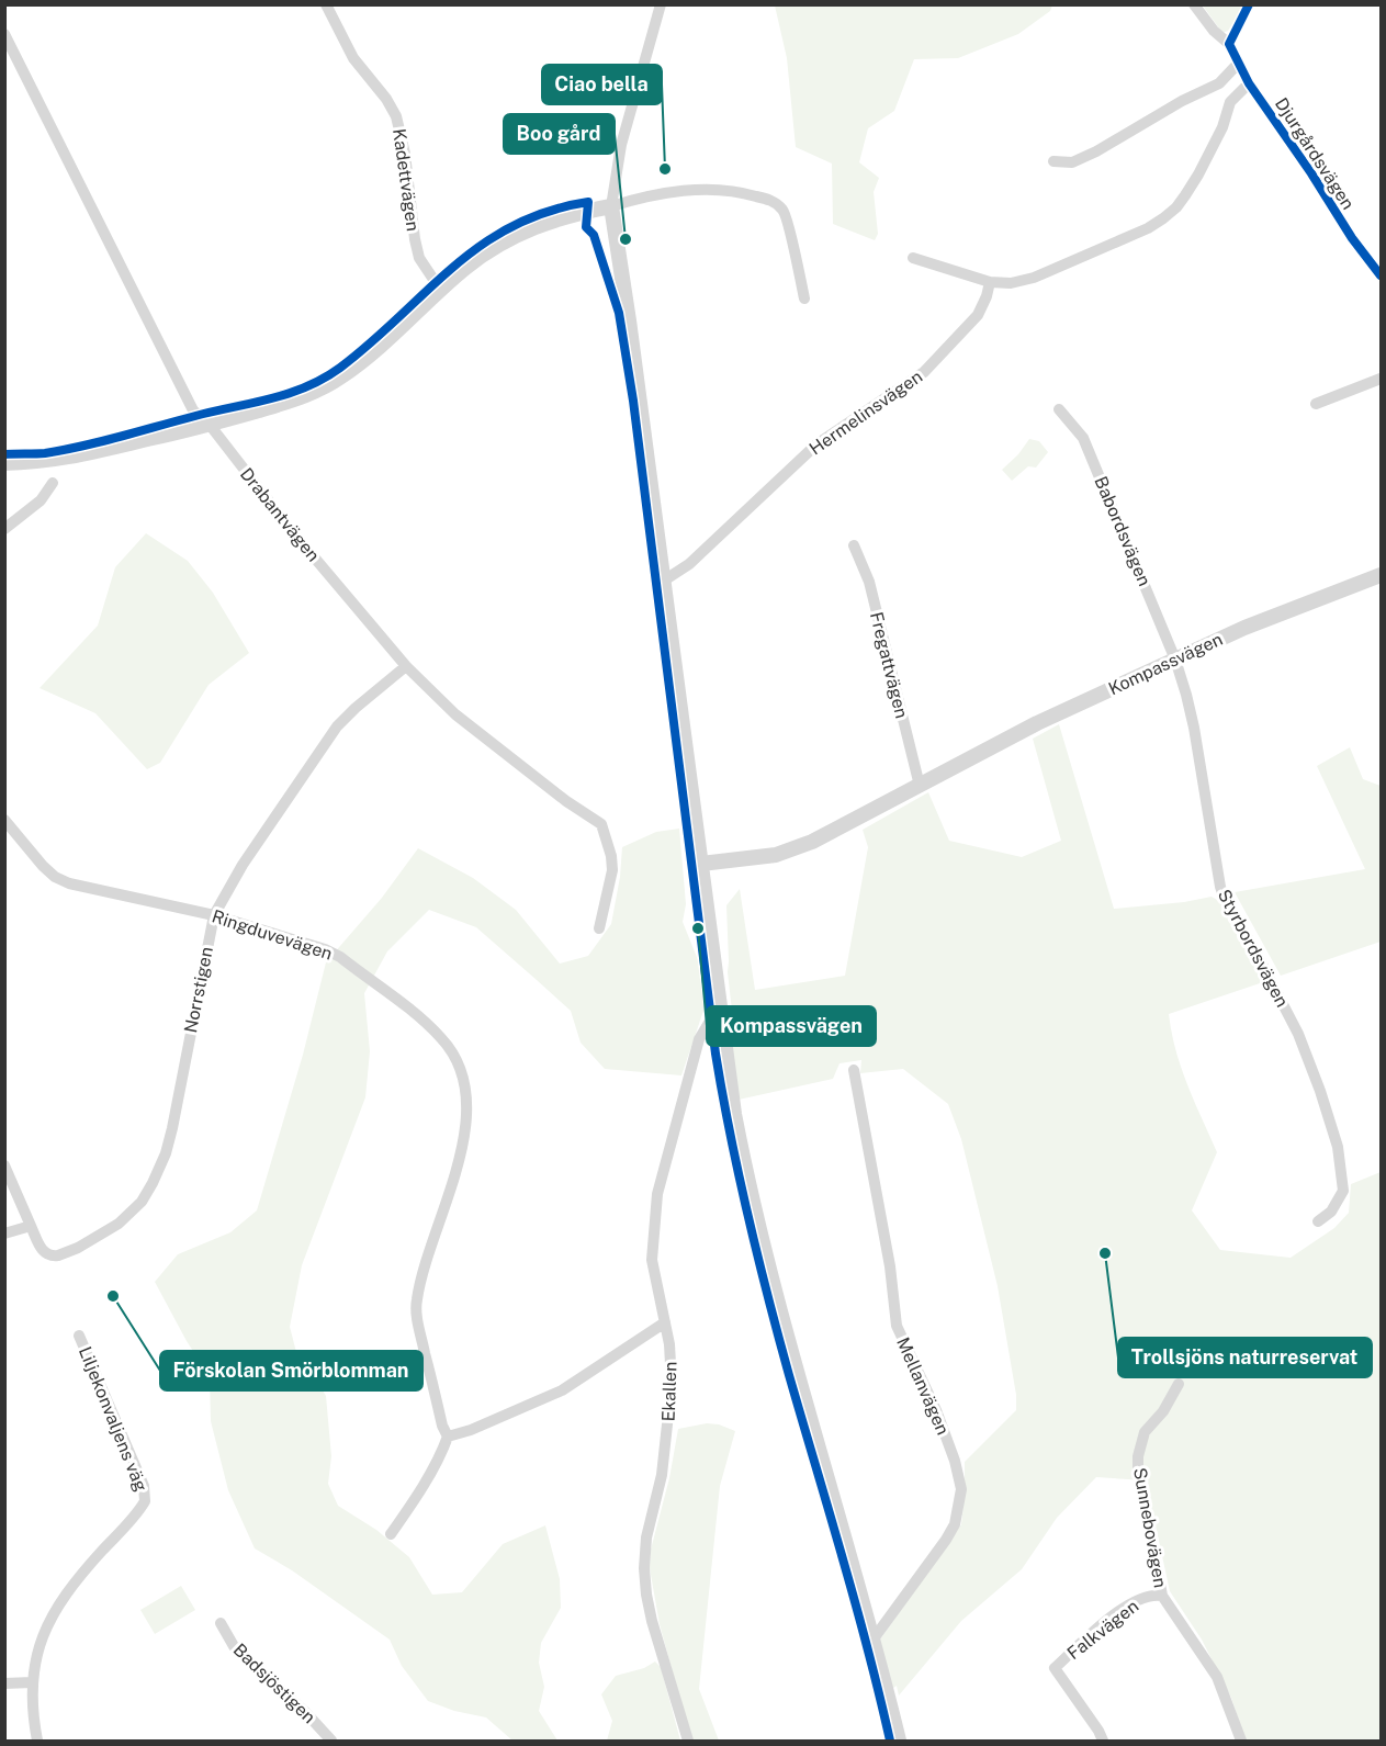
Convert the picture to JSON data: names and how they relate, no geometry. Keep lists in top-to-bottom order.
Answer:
{
  "streets": {
    "street": [
      "Djurgårdsvägen",
      "Kadettvägen",
      "Hermelinsvägen",
      "Drabantvägen",
      "Babordsvägen",
      "Kompassvägen",
      "Fregattvägen",
      "Ringduvevägen",
      "Styrbordsvägen",
      "Norrstigen",
      "Mellanvägen",
      "Ekallen",
      "Liljekonvaljens väg",
      "Sunnebovägen",
      "Falkvägen",
      "Badsjöstigen"
    ]
  },
  "crossings": [
    ["Drabantvägen", "Norrstigen"],
    ["Babordsvägen", "Kompassvägen"],
    ["Babordsvägen", "Styrbordsvägen"],
    ["Kompassvägen", "Fregattvägen"],
    ["Kompassvägen", "Styrbordsvägen"],
    ["Ringduvevägen", "Norrstigen"],
    ["Sunnebovägen", "Falkvägen"]
  ],
  "places": [
    "Ciao bella",
    "Boo gård",
    "Kompassvägen",
    "Trollsjöns naturreservat",
    "Förskolan Smörblomman"
  ]
}
